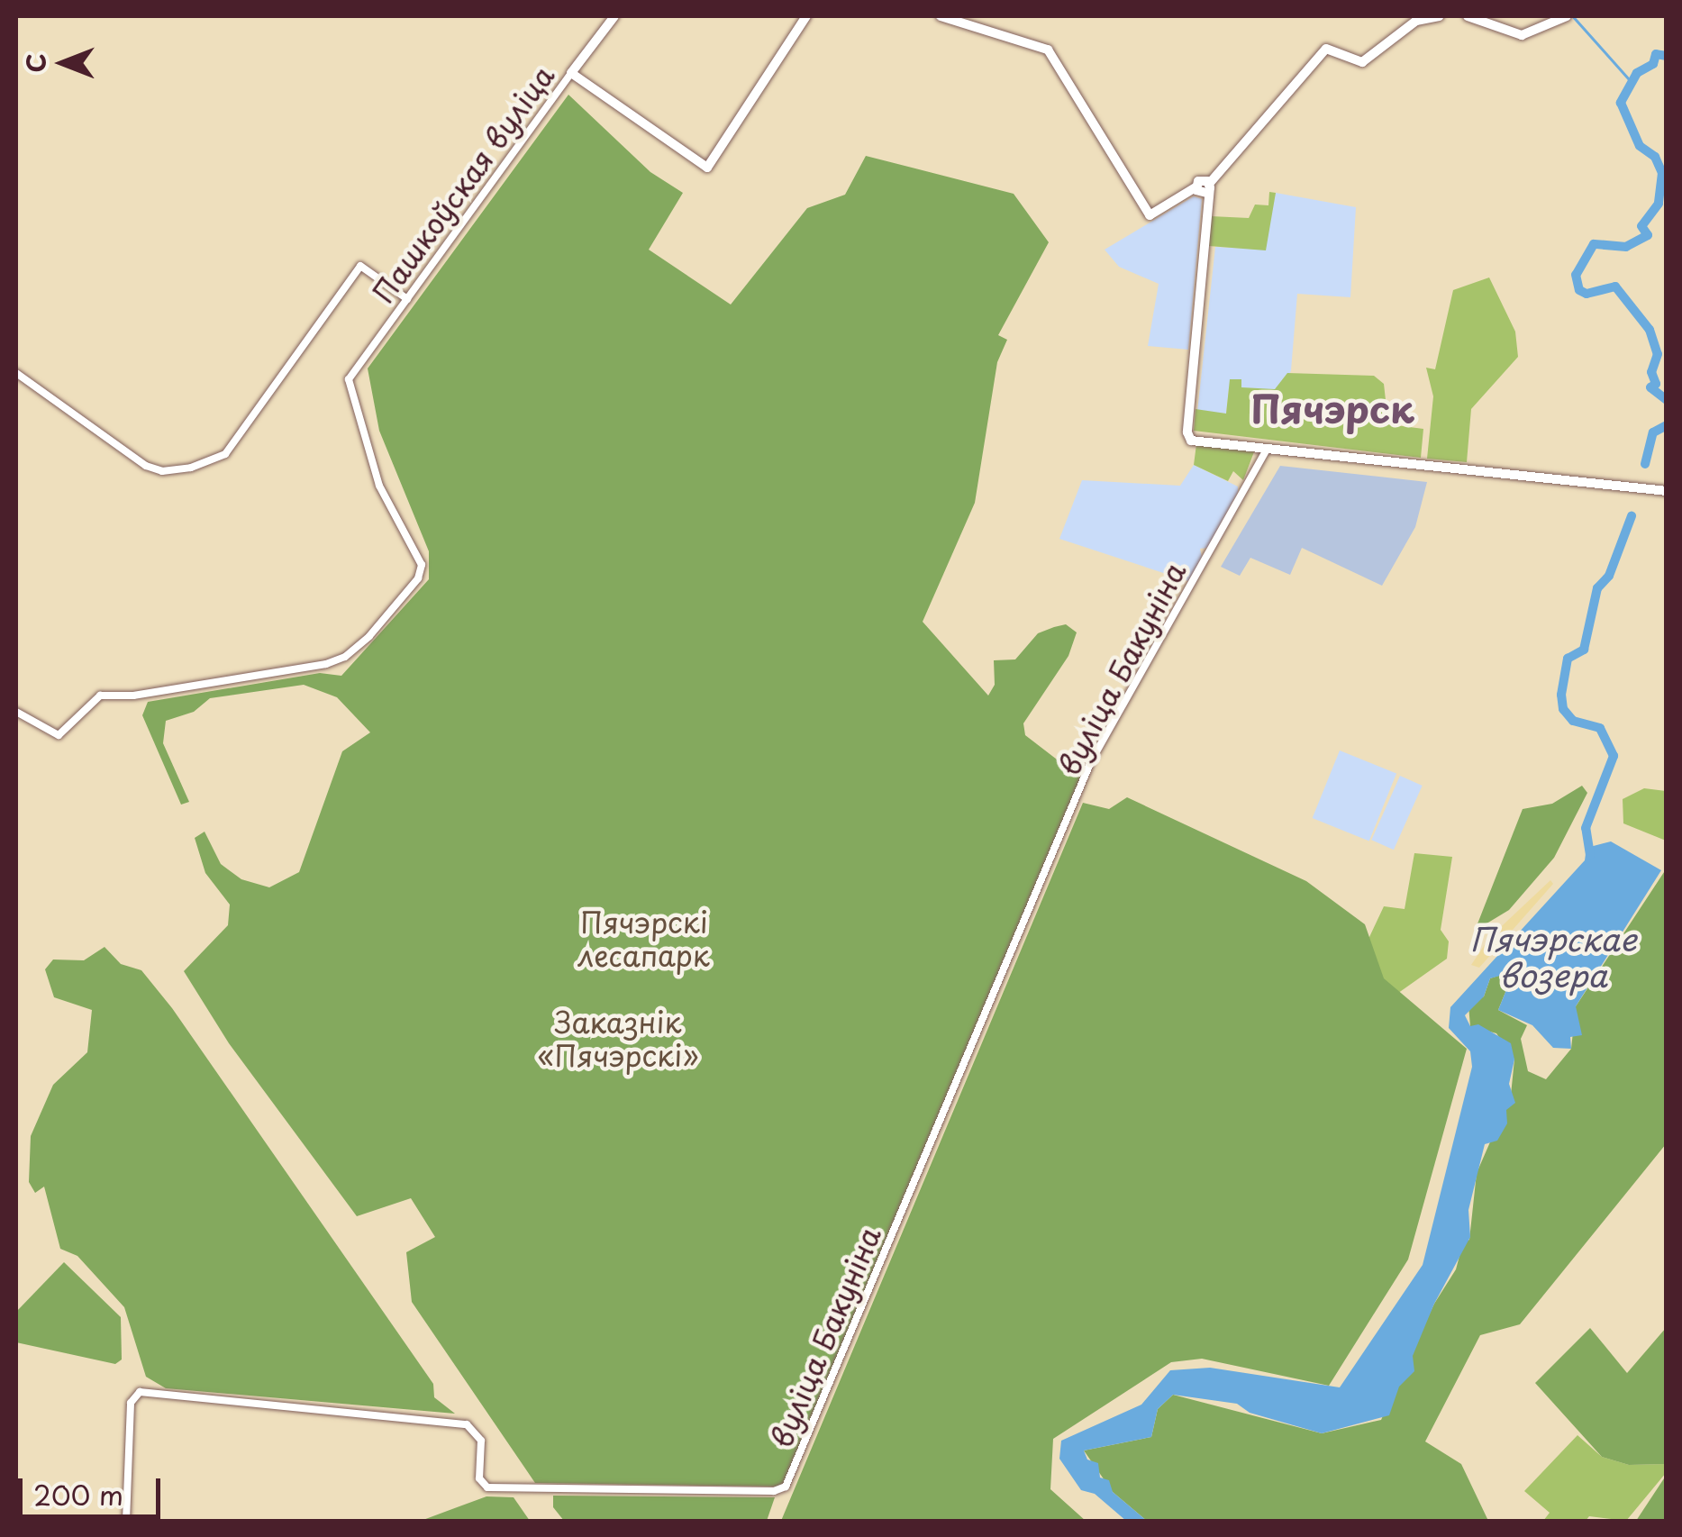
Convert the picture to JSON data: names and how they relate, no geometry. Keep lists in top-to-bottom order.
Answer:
{
  "streets": {
    "main road": ["Пашкоўская вуліца"],
    "street": ["вуліца Бакуніна"]
  },
  "districts": ["Пячэрск"],
  "water": ["Пячэрскае возера"],
  "parks": ["Пячэрскі лесапарк", "Заказнік «Пячэрскі»"],
  "scale_bar": "200 m",
  "north": "left"
}
